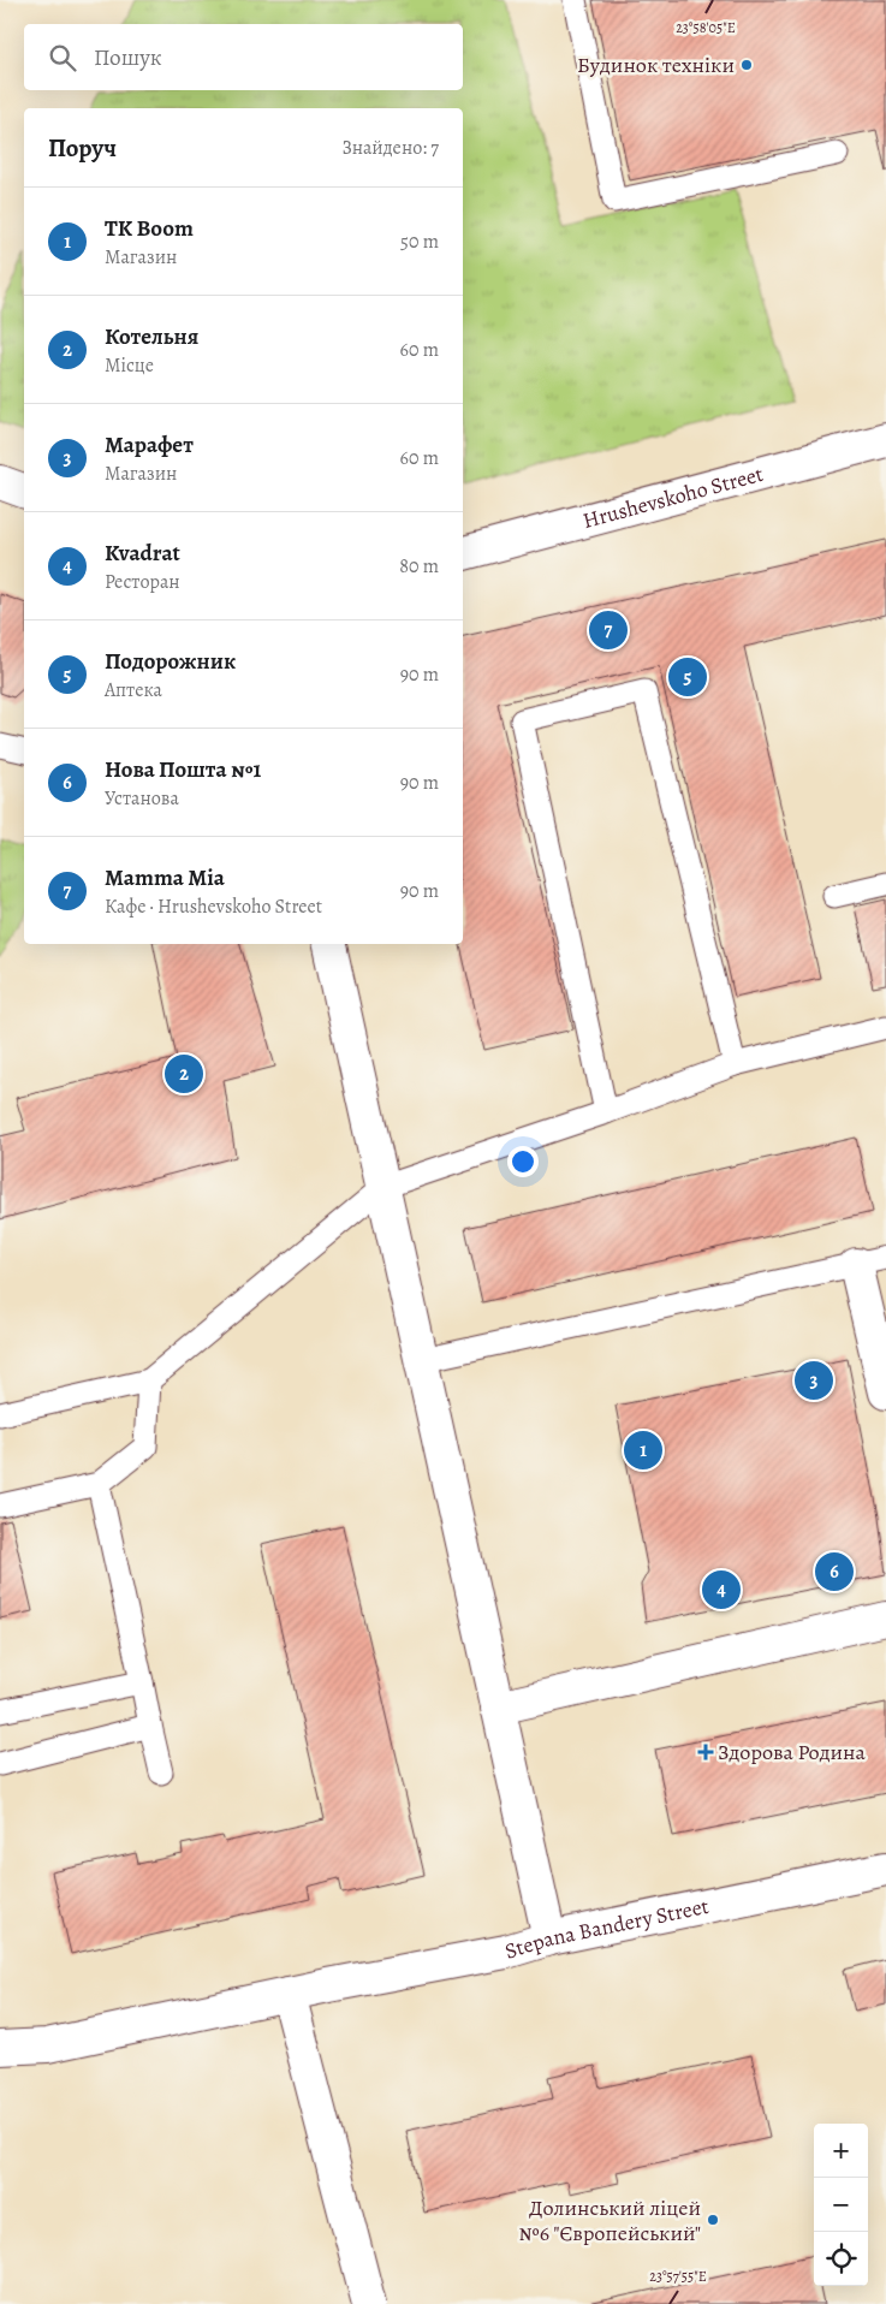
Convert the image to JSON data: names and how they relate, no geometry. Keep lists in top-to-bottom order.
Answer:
{
  "streets": {
    "street": ["Hrushevskoho Street", "Stepana Bandery Street"]
  },
  "places": {
    "other": ["Будинок техніки", "Долинський ліцей №6 \"Європейський\""],
    "health": ["Здорова Родина"]
  },
  "page": {
    "search": "Пошук",
    "heading": ["Поруч", "Знайдено: 7"],
    "list": [
      {
        "mark": "1",
        "name": "TK Boom",
        "note": "Магазин",
        "value": "50 m"
      },
      {
        "mark": "2",
        "name": "Котельня",
        "note": "Місце",
        "value": "60 m"
      },
      {
        "mark": "3",
        "name": "Марафет",
        "note": "Магазин",
        "value": "60 m"
      },
      {
        "mark": "4",
        "name": "Kvadrat",
        "note": "Ресторан",
        "value": "80 m"
      },
      {
        "mark": "5",
        "name": "Подорожник",
        "note": "Аптека",
        "value": "90 m"
      },
      {
        "mark": "6",
        "name": "Нова Пошта №1",
        "note": "Установа",
        "value": "90 m"
      },
      {
        "mark": "7",
        "name": "Mamma Mia",
        "note": "Кафе · Hrushevskoho Street",
        "value": "90 m"
      }
    ],
    "pins": [
      "7",
      "5",
      "2",
      "3",
      "1",
      "6",
      "4"
    ],
    "map_buttons": ["+", "−"]
  },
  "coordinates": ["23°58'05\"E", "23°57'55\"E"]
}
